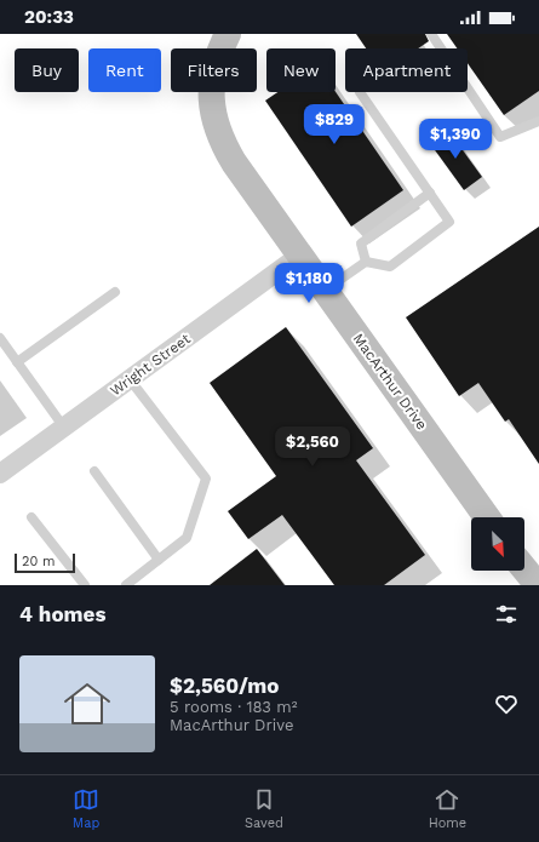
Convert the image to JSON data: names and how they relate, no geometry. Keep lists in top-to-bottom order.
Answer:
{
  "streets": {
    "street": ["Wright Street", "MacArthur Drive"]
  },
  "crossings": [
    ["Wright Street", "MacArthur Drive"]
  ],
  "scale_bar": "20 m",
  "north": "bottom right",
  "page": {
    "status": "20:33",
    "chip": [
      "Buy",
      "Rent",
      "Filters",
      "New",
      "Apartment"
    ],
    "price": [
      "$829",
      "$1,390",
      "$1,180",
      "$2,560"
    ],
    "scale": "20 m",
    "heading": "4 homes",
    "list": [
      {
        "name": "$2,560/mo",
        "note": "5 rooms · 183 m² · MacArthur Drive"
      }
    ],
    "tabs": ["Map", "Saved", "Home"]
  }
}
